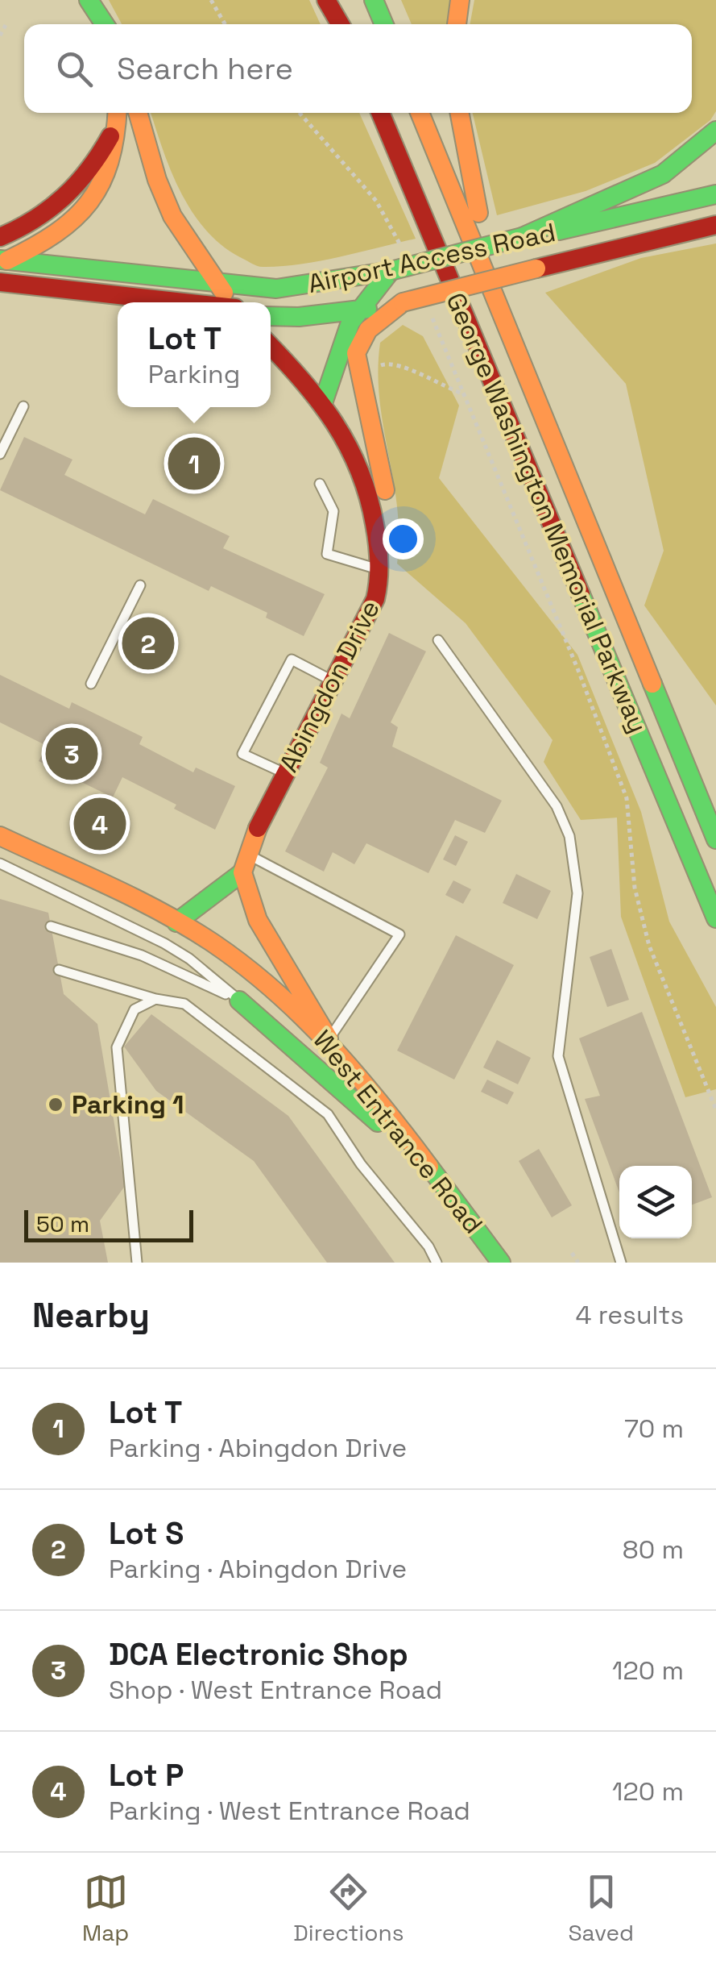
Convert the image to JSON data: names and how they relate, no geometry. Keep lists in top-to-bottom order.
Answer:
{
  "streets": {
    "main road": [
      "Airport Access Road",
      "George Washington Memorial Parkway",
      "Abingdon Drive",
      "West Entrance Road"
    ]
  },
  "places": ["Parking 1"],
  "scale_bar": "50 m",
  "page": {
    "search": "Search here",
    "popup": ["Lot T", "Parking"],
    "pins": [
      "1",
      "2",
      "3",
      "4"
    ],
    "scale": "50 m",
    "heading": ["Nearby", "4 results"],
    "list": [
      {
        "mark": "1",
        "name": "Lot T",
        "note": "Parking · Abingdon Drive",
        "value": "70 m"
      },
      {
        "mark": "2",
        "name": "Lot S",
        "note": "Parking · Abingdon Drive",
        "value": "80 m"
      },
      {
        "mark": "3",
        "name": "DCA Electronic Shop",
        "note": "Shop · West Entrance Road",
        "value": "120 m"
      },
      {
        "mark": "4",
        "name": "Lot P",
        "note": "Parking · West Entrance Road",
        "value": "120 m"
      }
    ],
    "nav": ["Map", "Directions", "Saved"]
  }
}
